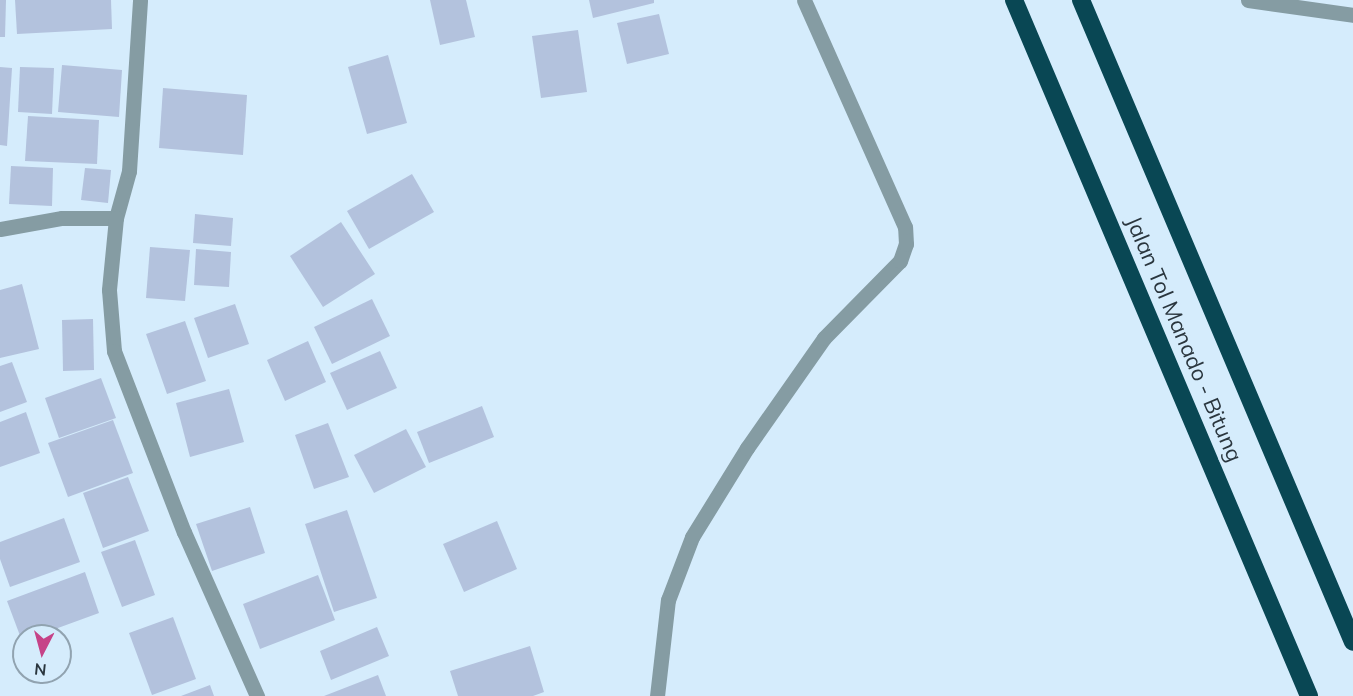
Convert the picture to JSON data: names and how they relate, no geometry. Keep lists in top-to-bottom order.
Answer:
{
  "streets": {
    "highway": ["Jalan Tol Manado - Bitung"]
  },
  "north": "bottom"
}
